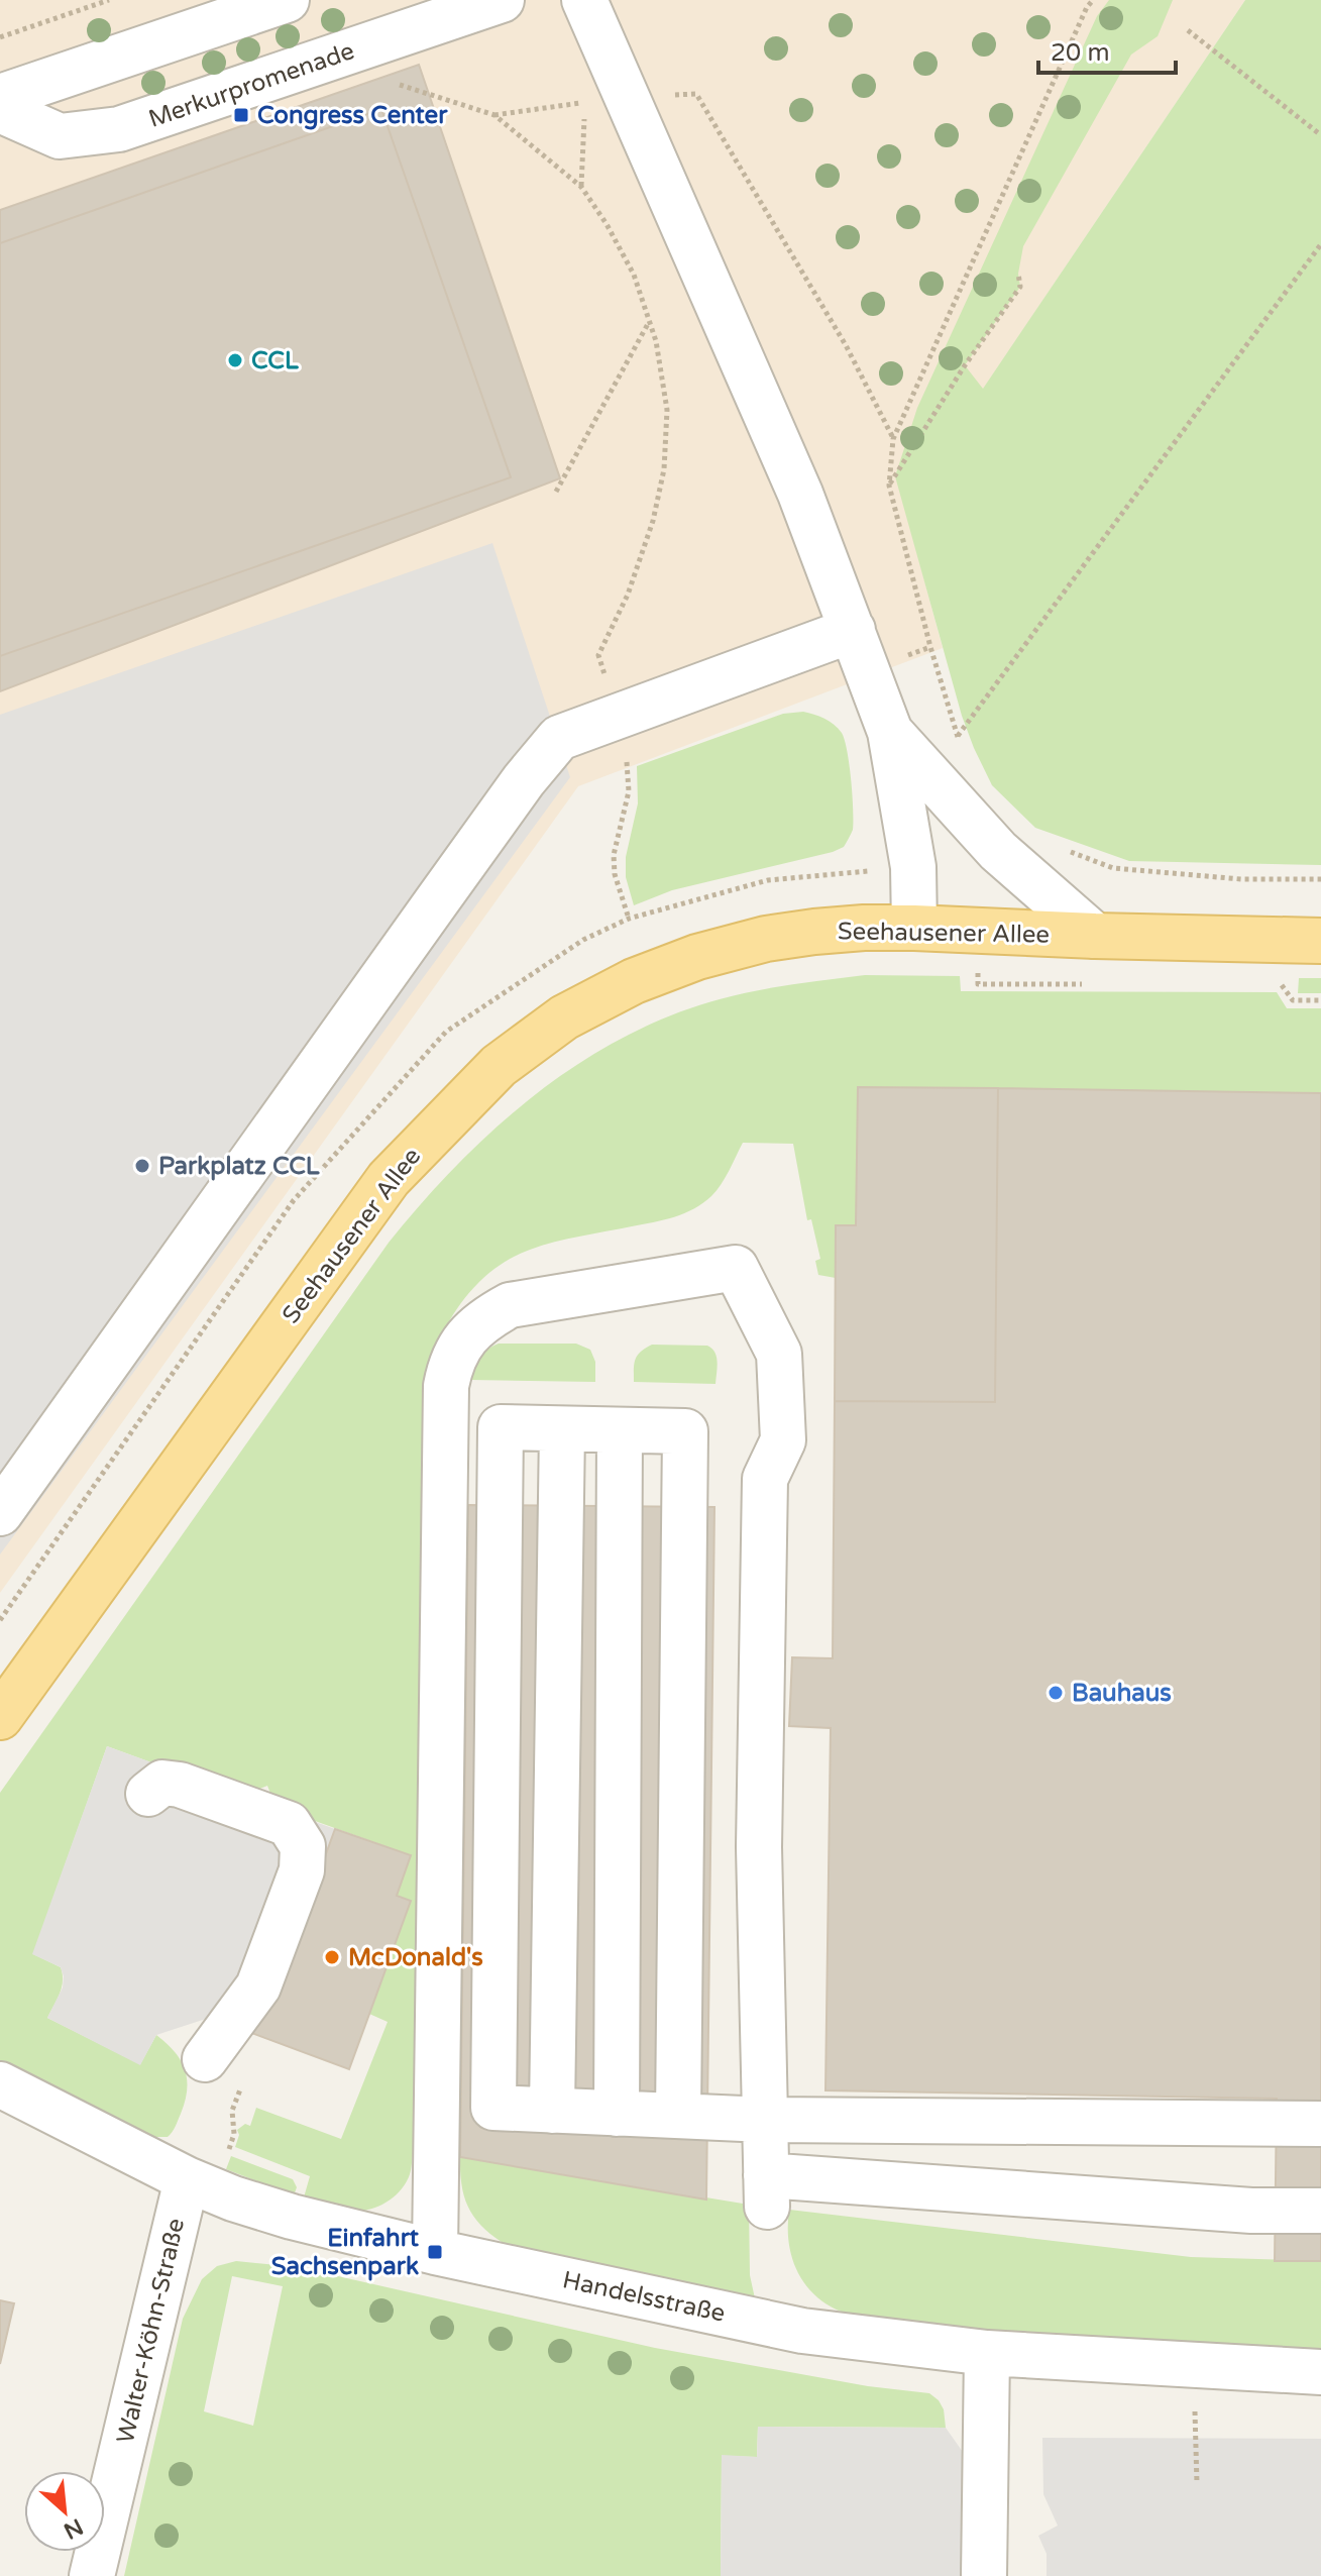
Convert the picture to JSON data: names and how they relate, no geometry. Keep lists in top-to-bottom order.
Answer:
{
  "streets": {
    "main road": ["Seehausener Allee"],
    "street": ["Merkurpromenade", "Handelsstraße", "Walter-Köhn-Straße"]
  },
  "crossings": [
    ["Handelsstraße", "Walter-Köhn-Straße"]
  ],
  "places": {
    "transit": ["Congress Center", "Einfahrt Sachsenpark"],
    "other": [
      "CCL",
      "Parkplatz CCL",
      "Bauhaus",
      "McDonald's"
    ]
  },
  "scale_bar": "20 m",
  "north": "bottom right"
}
